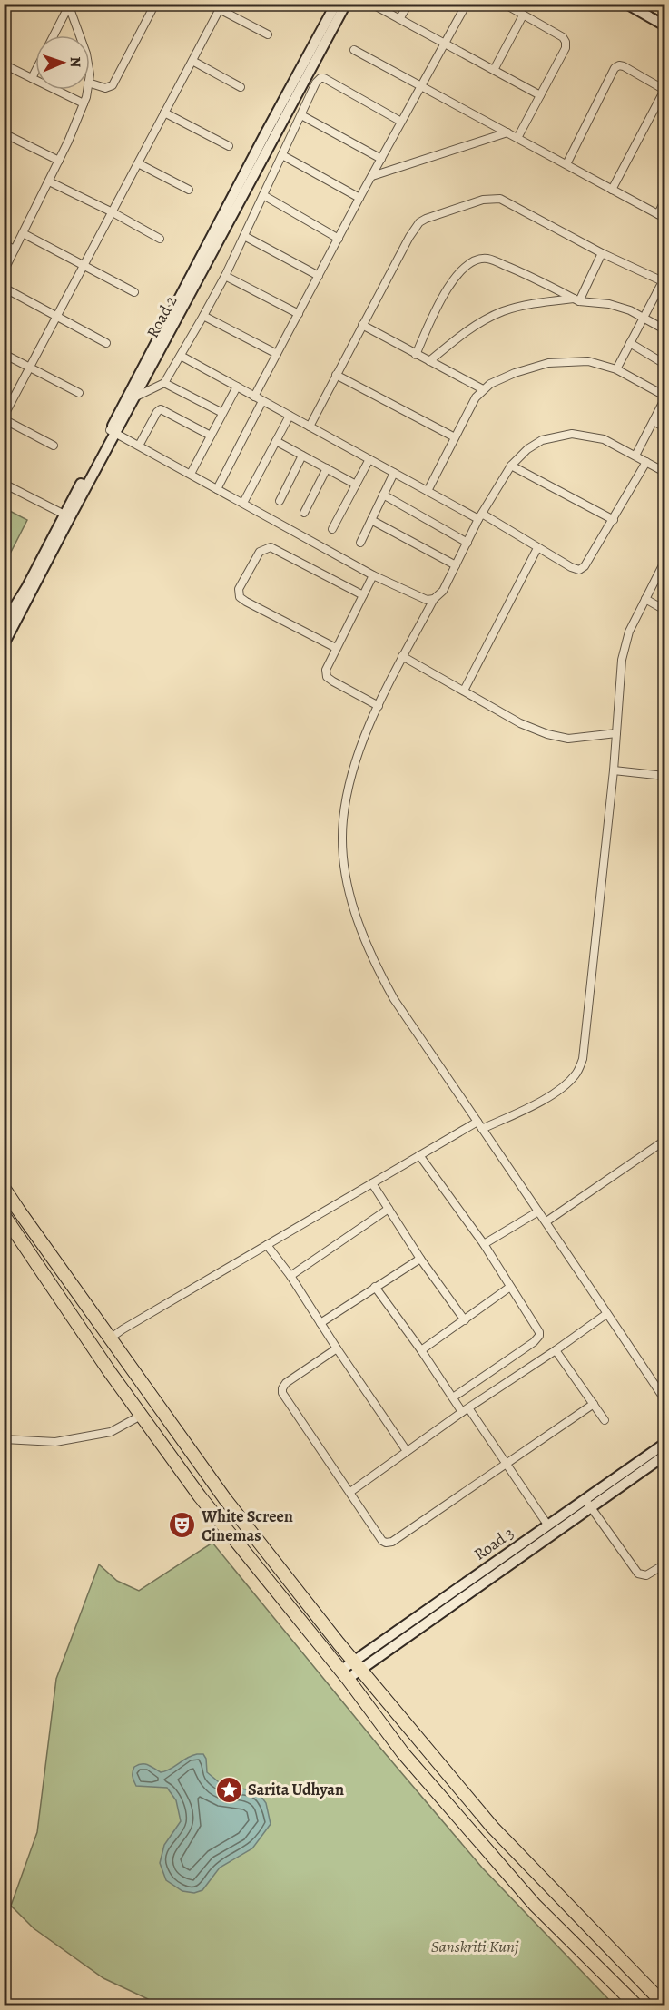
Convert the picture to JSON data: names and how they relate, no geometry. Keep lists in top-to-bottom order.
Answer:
{
  "streets": {
    "street": ["Road 2", "Road 3"]
  },
  "parks": ["Sanskriti Kunj"],
  "places": {
    "theatre": ["White Screen Cinemas"],
    "place": ["Sarita Udhyan"]
  },
  "north": "right"
}
